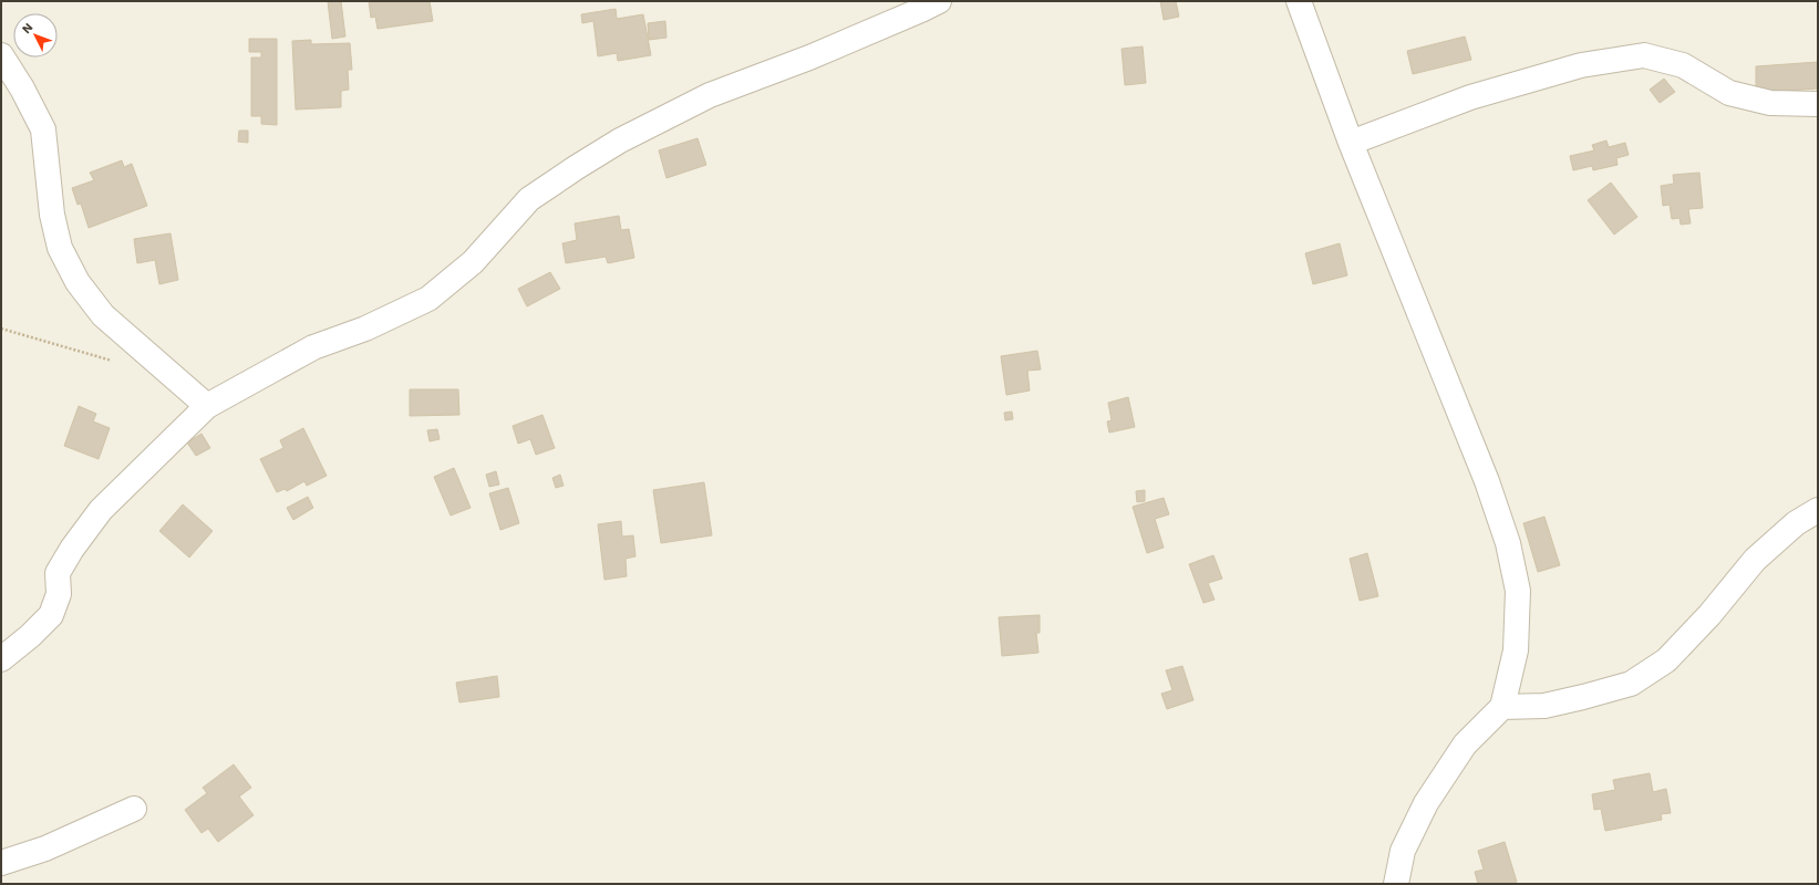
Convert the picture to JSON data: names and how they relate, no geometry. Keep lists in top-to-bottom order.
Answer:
{
  "north": "top left"
}
